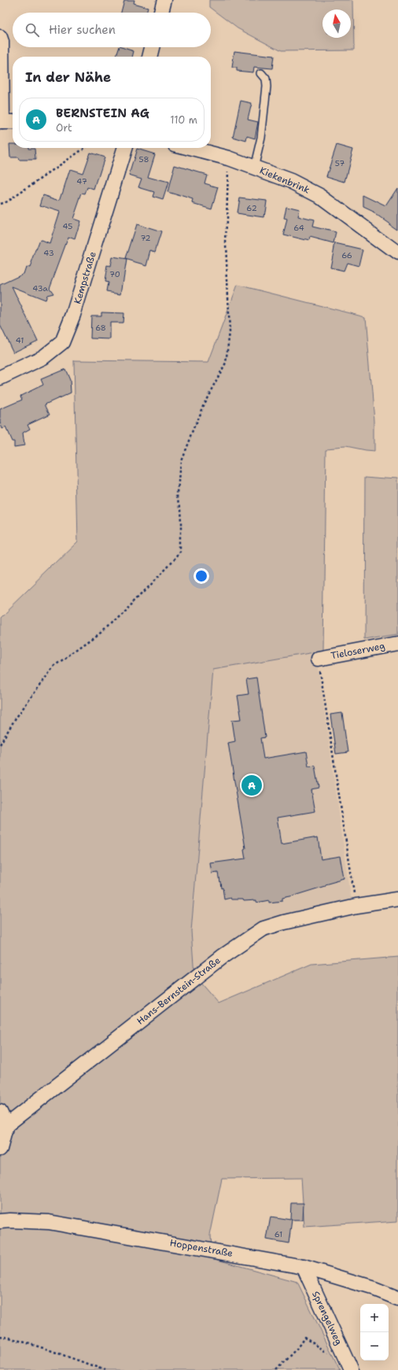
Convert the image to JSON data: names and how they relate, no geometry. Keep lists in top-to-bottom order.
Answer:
{
  "streets": {
    "street": [
      "Kiekenbrink",
      "Kempstraße",
      "Tieloserweg",
      "Hans-Bernstein-Straße",
      "Hoppenstraße",
      "Sprengelweg"
    ]
  },
  "crossings": [
    ["Hoppenstraße", "Sprengelweg"]
  ],
  "house_numbers": [
    "58",
    "57",
    "47",
    "62",
    "45",
    "64",
    "72",
    "43",
    "66",
    "70",
    "43a",
    "68",
    "41",
    "61"
  ],
  "north": "top",
  "page": {
    "search": "Hier suchen",
    "heading": "In der Nähe",
    "list": [
      {
        "mark": "A",
        "name": "BERNSTEIN AG",
        "note": "Ort",
        "value": "110 m"
      }
    ],
    "pins": "A",
    "map_buttons": ["+", "−"]
  }
}
